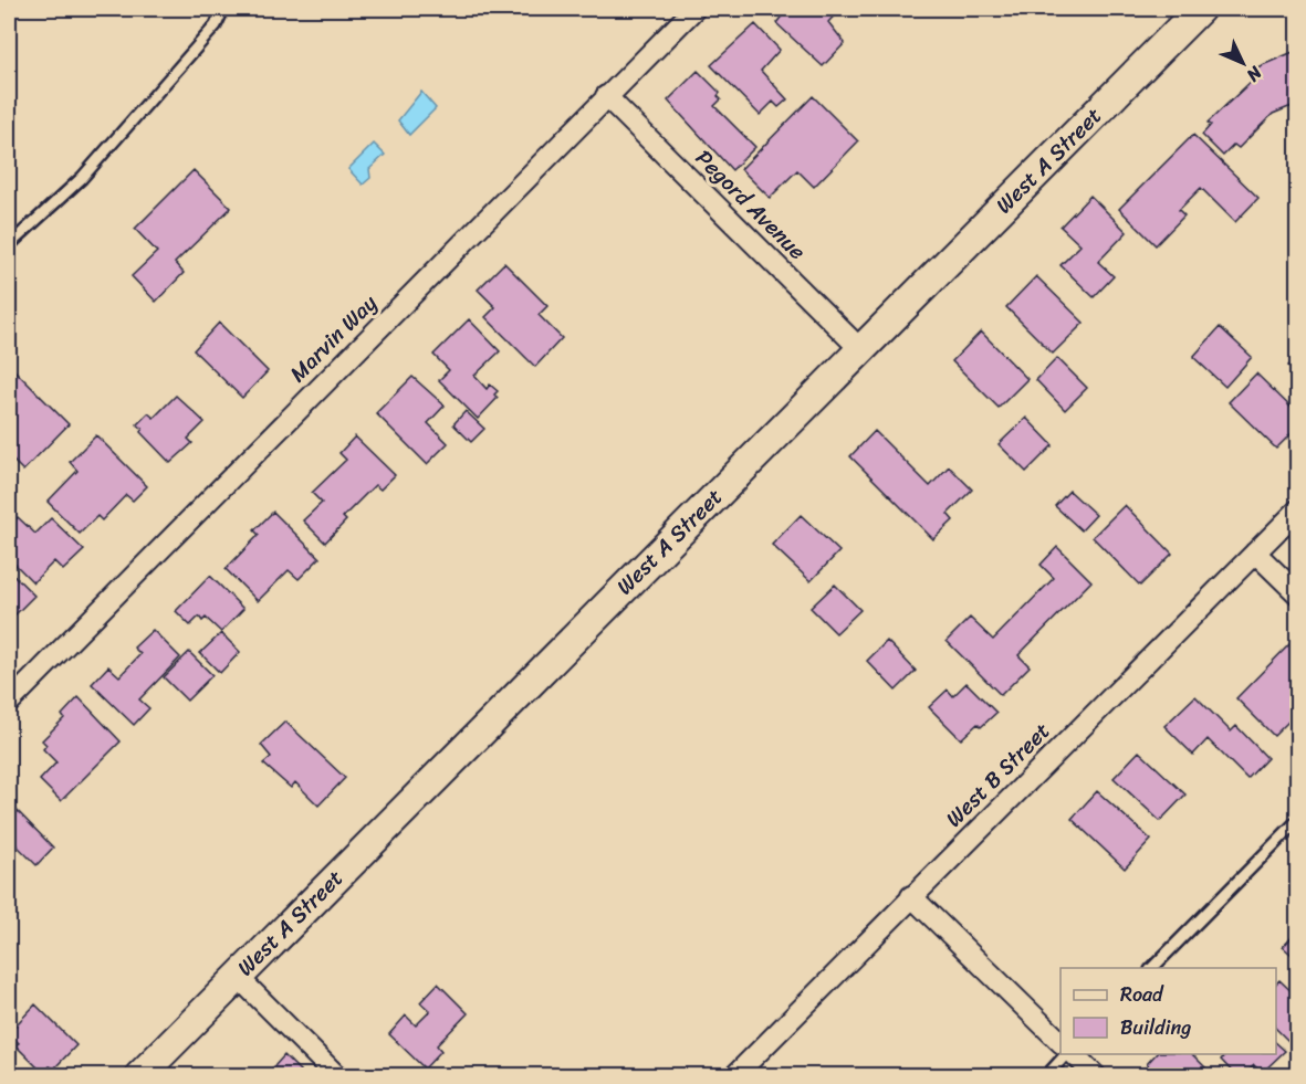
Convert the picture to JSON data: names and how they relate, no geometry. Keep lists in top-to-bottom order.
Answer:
{
  "streets": {
    "main road": ["West A Street"],
    "street": ["Pegord Avenue", "Marvin Way", "West B Street"]
  },
  "crossings": [
    ["West A Street", "Pegord Avenue"],
    ["Pegord Avenue", "Marvin Way"]
  ],
  "legend": ["Road", "Building"],
  "north": "bottom right"
}
